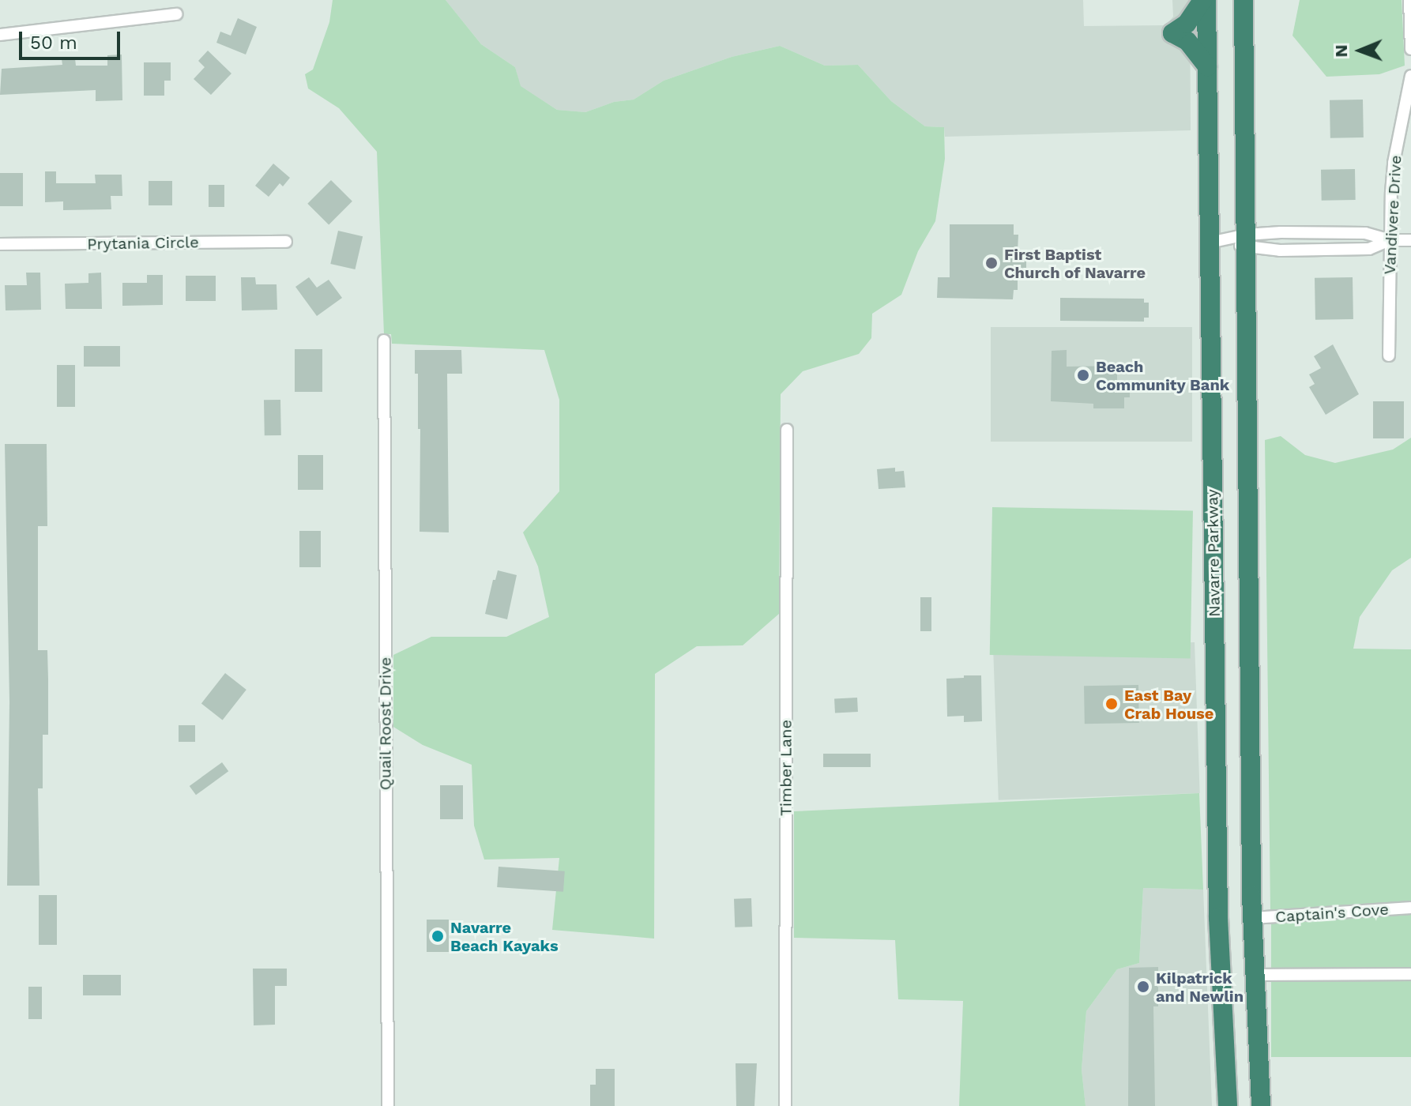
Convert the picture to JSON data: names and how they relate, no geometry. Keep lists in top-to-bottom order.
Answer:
{
  "streets": {
    "highway": ["Navarre Parkway"],
    "street": [
      "Vandivere Drive",
      "Prytania Circle",
      "Quail Roost Drive",
      "Timber Lane",
      "Captain's Cove"
    ]
  },
  "places": [
    "First Baptist Church of Navarre",
    "Beach Community Bank",
    "East Bay Crab House",
    "Navarre Beach Kayaks",
    "Kilpatrick and Newlin"
  ],
  "scale_bar": "50 m",
  "north": "left"
}
